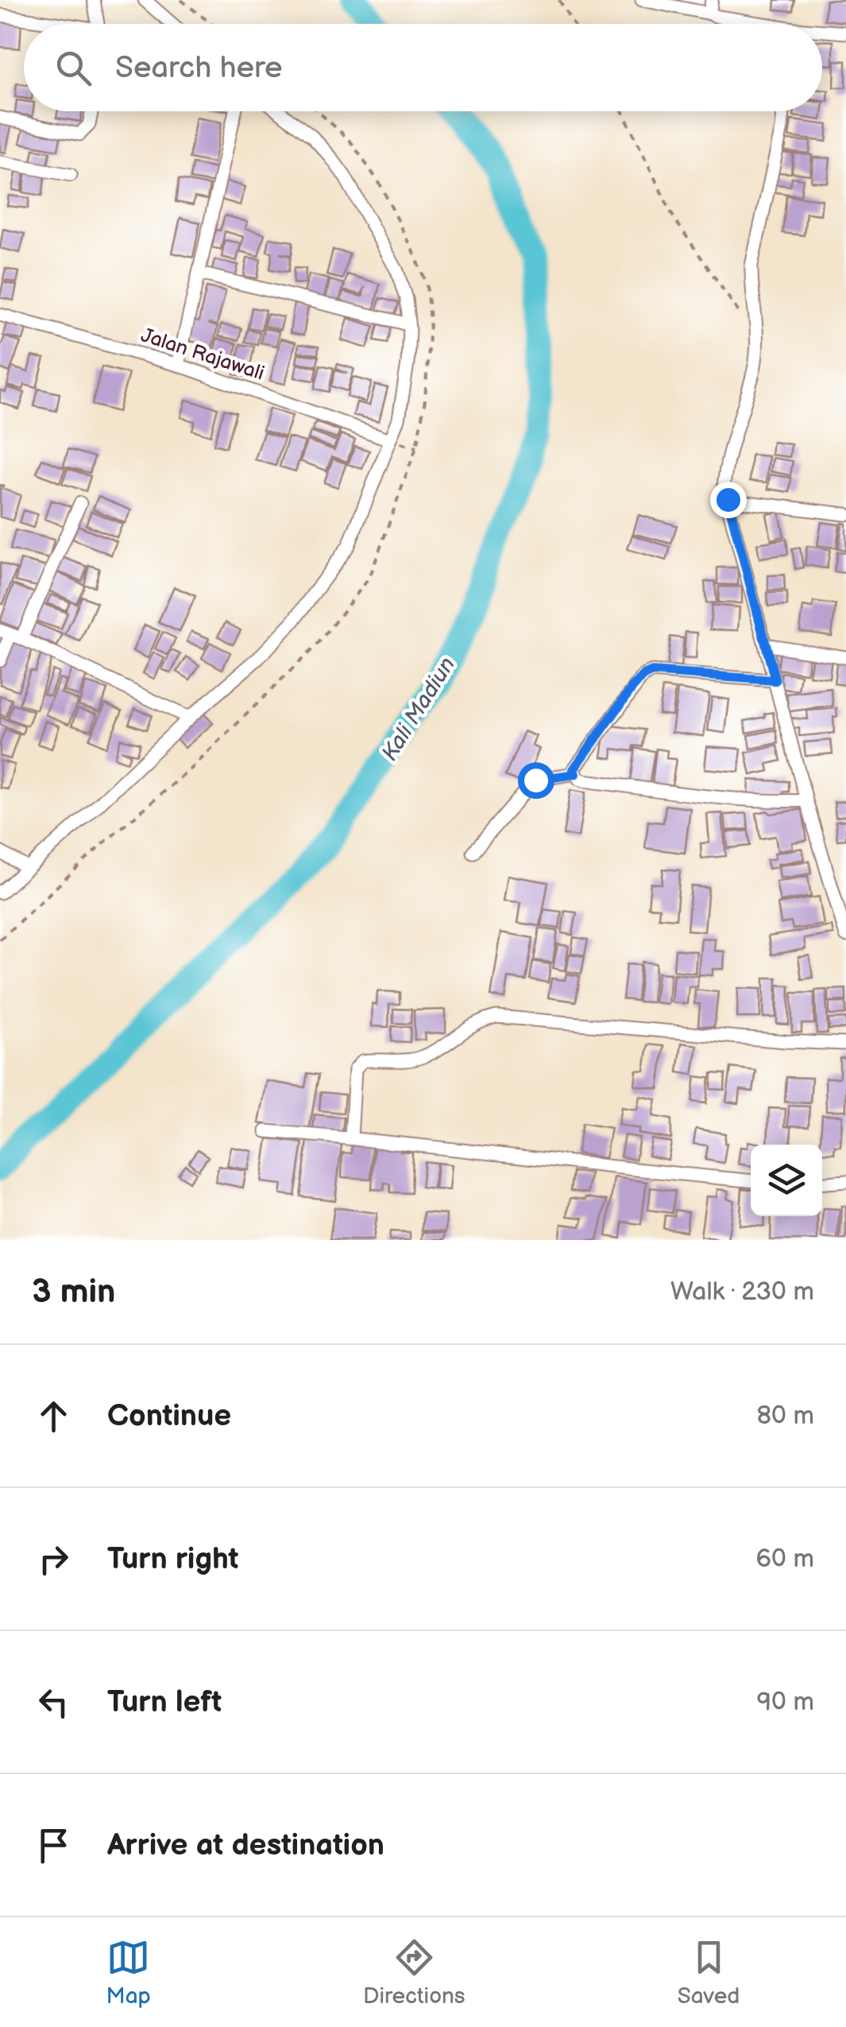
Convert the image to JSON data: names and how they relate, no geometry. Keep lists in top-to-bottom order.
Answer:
{
  "streets": {
    "street": ["Jalan Rajawali"]
  },
  "water": ["Kali Madiun"],
  "page": {
    "search": "Search here",
    "heading": ["3 min", "Walk · 230 m"],
    "list": [
      ["Continue", "80 m"],
      ["Turn right", "60 m"],
      ["Turn left", "90 m"],
      "Arrive at destination"
    ],
    "nav": ["Map", "Directions", "Saved"]
  }
}
